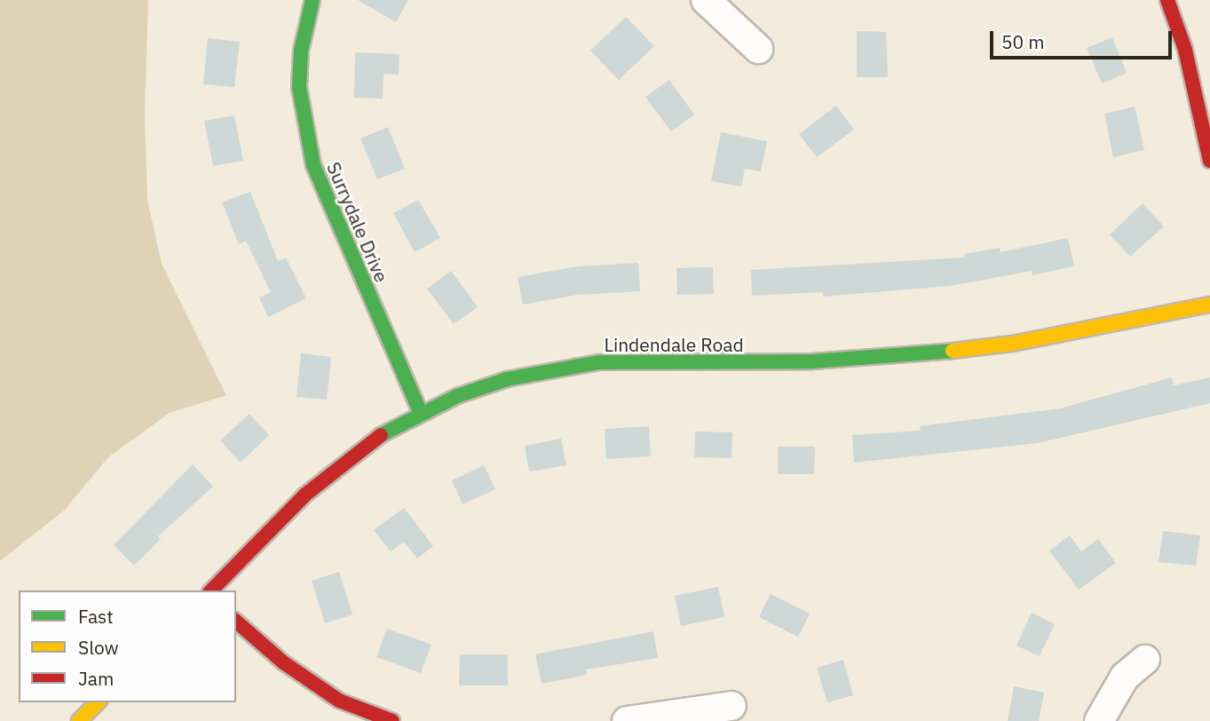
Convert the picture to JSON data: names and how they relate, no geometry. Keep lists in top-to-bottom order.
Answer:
{
  "streets": {
    "street": ["Surrydale Drive", "Lindendale Road"]
  },
  "crossings": [
    ["Surrydale Drive", "Lindendale Road"]
  ],
  "legend": ["Fast", "Slow", "Jam"],
  "scale_bar": "50 m"
}
